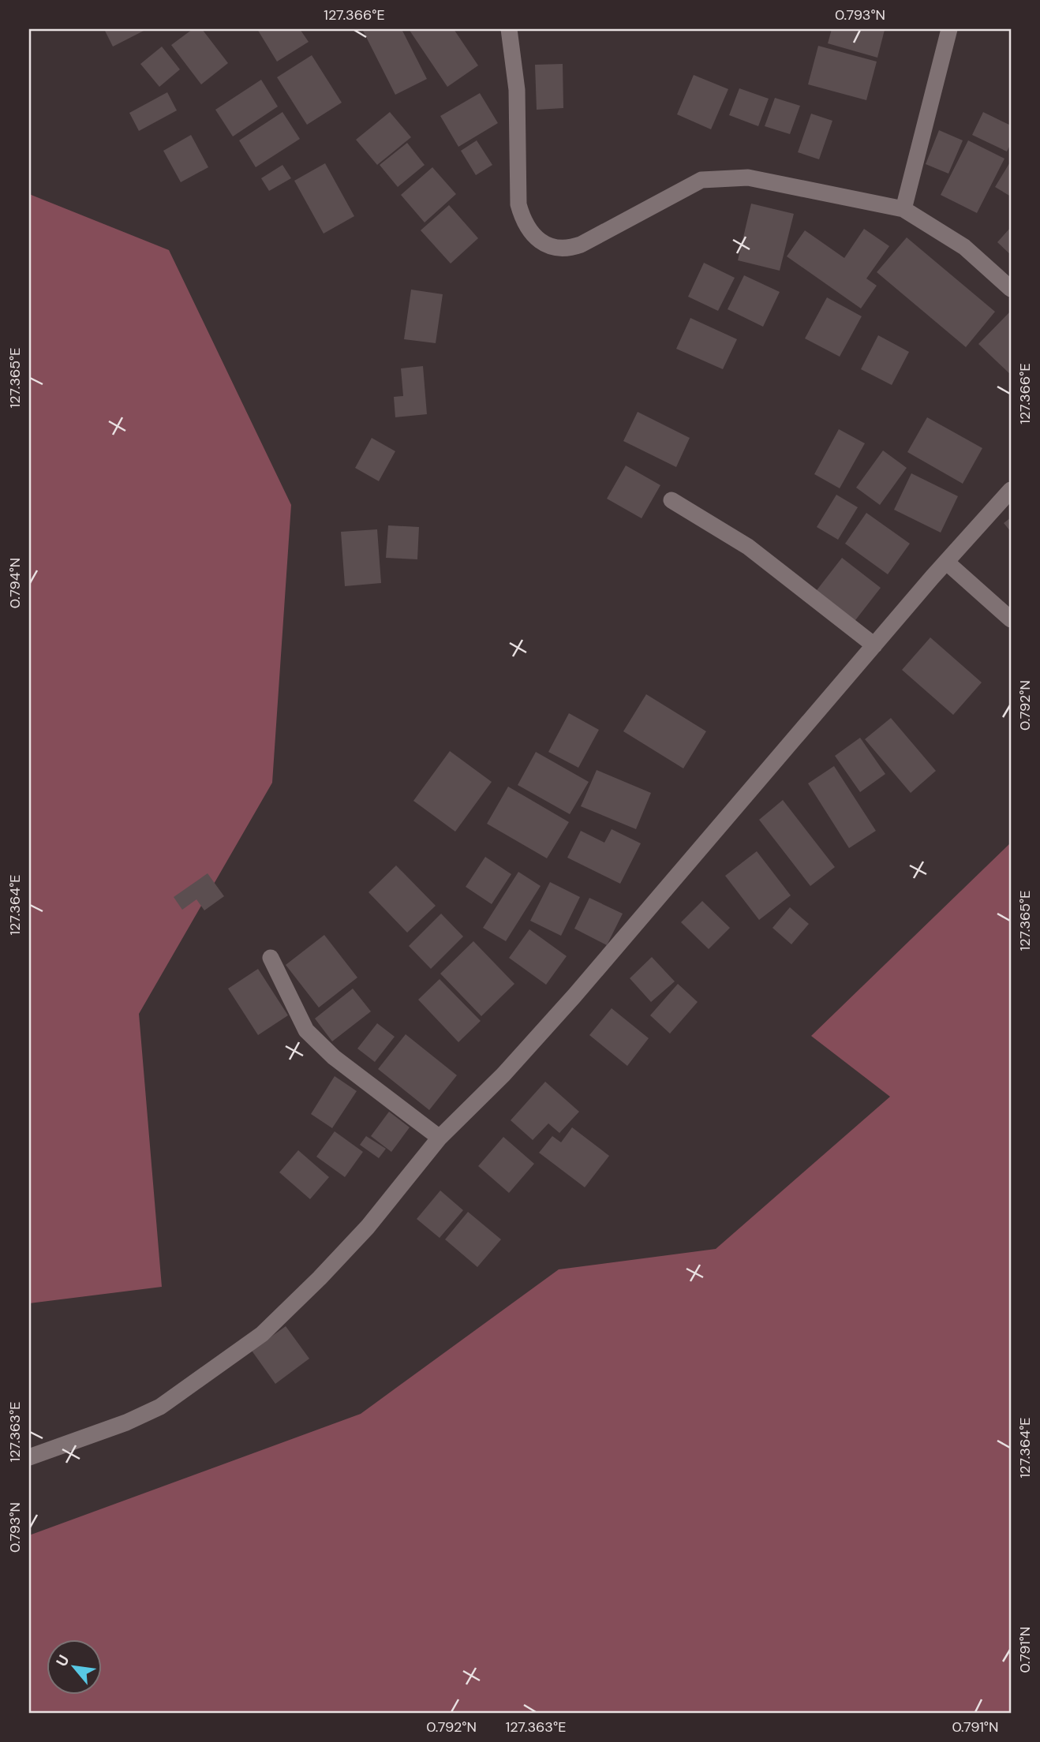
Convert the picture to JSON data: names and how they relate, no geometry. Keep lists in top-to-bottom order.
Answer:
{
  "north": "top left",
  "coordinates": [
    "127.366°E",
    "0.793°N",
    "127.365°E",
    "0.794°N",
    "0.792°N",
    "127.364°E",
    "127.363°E",
    "0.791°N"
  ]
}
